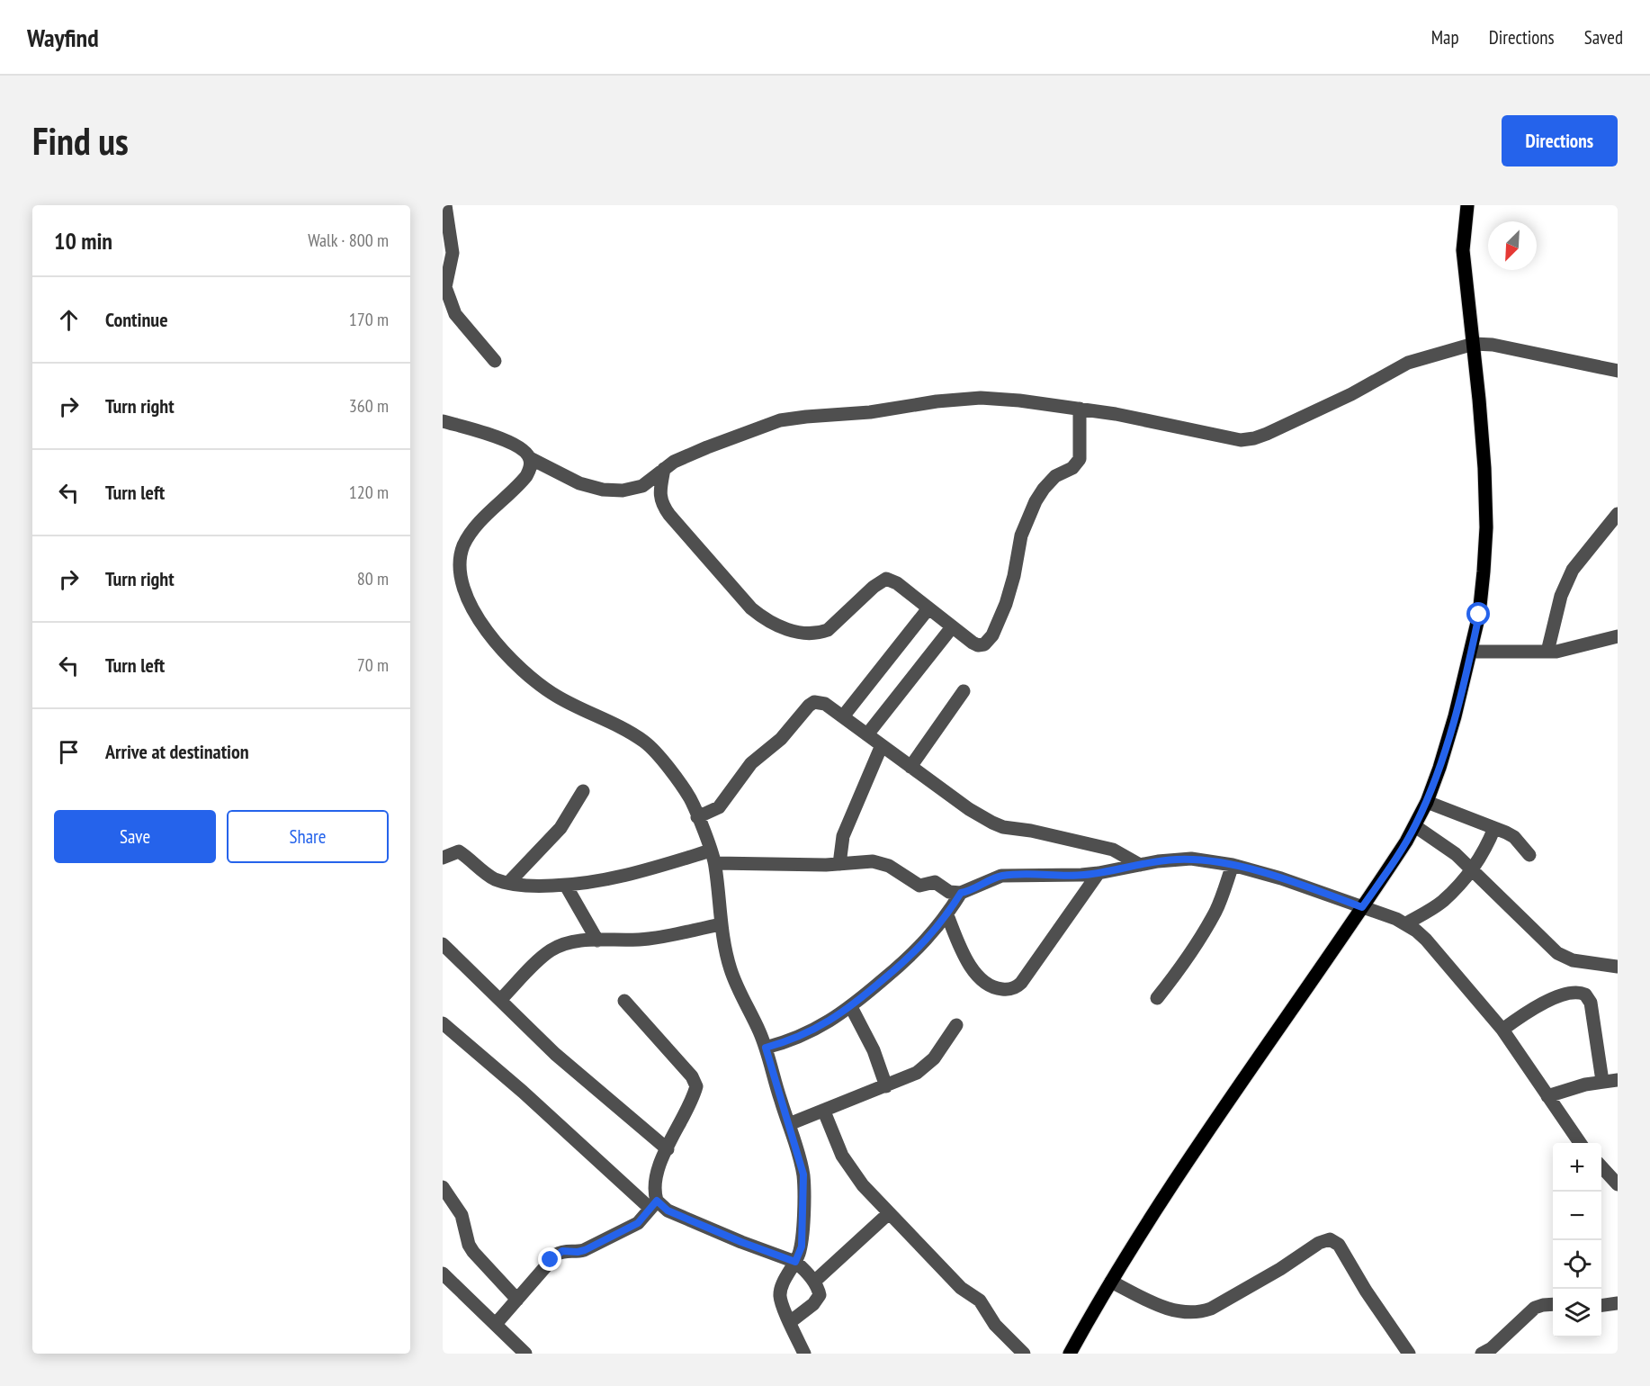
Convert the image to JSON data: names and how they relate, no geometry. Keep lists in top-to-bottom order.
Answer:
{
  "north": "bottom left",
  "page": {
    "header": "Wayfind",
    "nav": ["Map", "Directions", "Saved"],
    "buttons": [
      "Directions",
      ["Save", "Share"]
    ],
    "title": "Find us",
    "heading": ["10 min", "Walk · 800 m"],
    "list": [
      ["Continue", "170 m"],
      ["Turn right", "360 m"],
      ["Turn left", "120 m"],
      ["Turn right", "80 m"],
      ["Turn left", "70 m"],
      "Arrive at destination"
    ],
    "map_buttons": ["+", "−"]
  }
}
